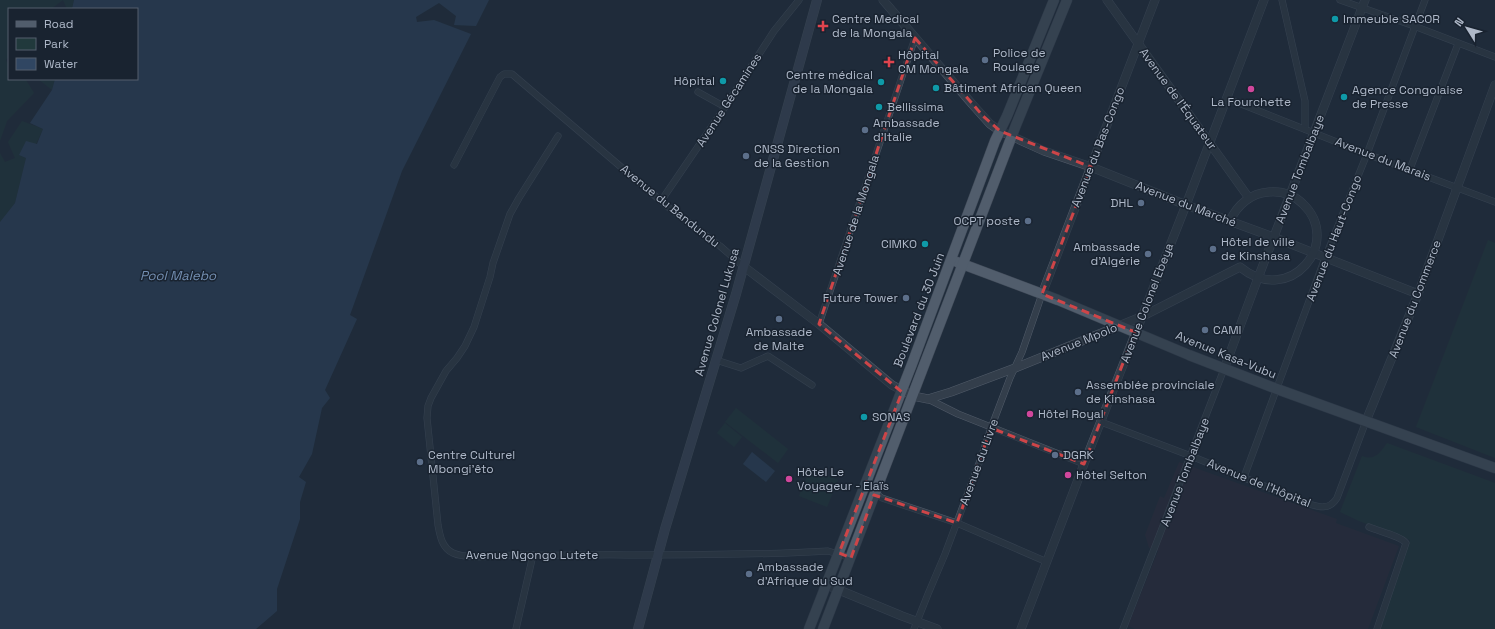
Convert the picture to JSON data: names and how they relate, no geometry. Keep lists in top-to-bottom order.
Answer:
{
  "streets": {
    "main road": ["Boulevard du 30 Juin", "Avenue Colonel Lukusa", "Avenue Kasa-Vubu"],
    "street": [
      "Avenue de l'Équateur",
      "Avenue Gécamines",
      "Avenue du Bas-Congo",
      "Avenue du Marais",
      "Avenue Tombalbaye",
      "Avenue du Marché",
      "Avenue du Bandundu",
      "Avenue de la Mongala",
      "Avenue du Haut-Congo",
      "Avenue du Commerce",
      "Avenue Colonel Ebeya",
      "Avenue Mpolo",
      "Avenue du Livre",
      "Avenue de l’Hôpital",
      "Avenue Ngongo Lutete"
    ]
  },
  "crossings": [
    ["Avenue de l'Équateur", "Avenue du Bas-Congo"],
    ["Avenue de l'Équateur", "Avenue Colonel Ebeya"],
    ["Avenue Gécamines", "Avenue du Bandundu"],
    ["Avenue du Bas-Congo", "Avenue du Marché"],
    ["Avenue du Bas-Congo", "Avenue Kasa-Vubu"],
    ["Avenue du Bas-Congo", "Avenue du Livre"],
    ["Avenue du Marais", "Avenue Tombalbaye"],
    ["Avenue du Marais", "Avenue du Haut-Congo"],
    ["Avenue du Marais", "Avenue du Commerce"],
    ["Avenue du Marais", "Avenue Colonel Ebeya"],
    ["Avenue Tombalbaye", "Avenue du Marché"],
    ["Avenue Tombalbaye", "Avenue Mpolo"],
    ["Avenue Tombalbaye", "Avenue Kasa-Vubu"],
    ["Avenue Tombalbaye", "Avenue de l’Hôpital"],
    ["Avenue du Marché", "Avenue de la Mongala"],
    ["Avenue du Marché", "Avenue du Haut-Congo"],
    ["Avenue du Marché", "Avenue du Commerce"],
    ["Avenue du Marché", "Avenue Colonel Ebeya"],
    ["Avenue du Marché", "Boulevard du 30 Juin"],
    ["Avenue du Bandundu", "Avenue de la Mongala"],
    ["Avenue du Bandundu", "Boulevard du 30 Juin"],
    ["Avenue du Bandundu", "Avenue Colonel Lukusa"],
    ["Avenue du Bandundu", "Avenue Mpolo"],
    ["Avenue du Haut-Congo", "Avenue Kasa-Vubu"],
    ["Avenue du Haut-Congo", "Avenue de l’Hôpital"],
    ["Avenue du Commerce", "Avenue Kasa-Vubu"],
    ["Avenue du Commerce", "Avenue de l’Hôpital"],
    ["Avenue Colonel Ebeya", "Avenue Mpolo"],
    ["Avenue Colonel Ebeya", "Avenue Kasa-Vubu"],
    ["Avenue Colonel Ebeya", "Avenue de l’Hôpital"],
    ["Boulevard du 30 Juin", "Avenue Mpolo"],
    ["Boulevard du 30 Juin", "Avenue Kasa-Vubu"],
    ["Boulevard du 30 Juin", "Avenue Ngongo Lutete"],
    ["Avenue Colonel Lukusa", "Avenue Ngongo Lutete"],
    ["Avenue Mpolo", "Avenue Kasa-Vubu"],
    ["Avenue Mpolo", "Avenue du Livre"],
    ["Avenue Kasa-Vubu", "Avenue du Livre"]
  ],
  "water": ["Pool Malebo"],
  "places": {
    "other": [
      "Immeuble SACOR",
      "Police de Roulage",
      "Hôpital",
      "Centre médical de la Mongala",
      "Bâtiment African Queen",
      "La Fourchette",
      "Agence Congolaise de Presse",
      "Bellissima",
      "Ambassade d'Italie",
      "CNSS Direction de la Gestion",
      "DHL",
      "OCPT poste",
      "CIMKO",
      "Hôtel de ville de Kinshasa",
      "Ambassade d'Algérie",
      "Future Tower",
      "Ambassade de Malte",
      "CAMI",
      "Assemblée provinciale de Kinshasa",
      "Hôtel Royal",
      "SONAS",
      "DGRK",
      "Centre Culturel Mbongi'êto",
      "Hôtel Selton",
      "Hôtel Le Voyageur - Elaïs",
      "Ambassade d'Afrique du Sud"
    ],
    "health": ["Centre Medical de la Mongala", "Hôpital CM Mongala"]
  },
  "legend": ["Road", "Park", "Water"],
  "north": "top left"
}
